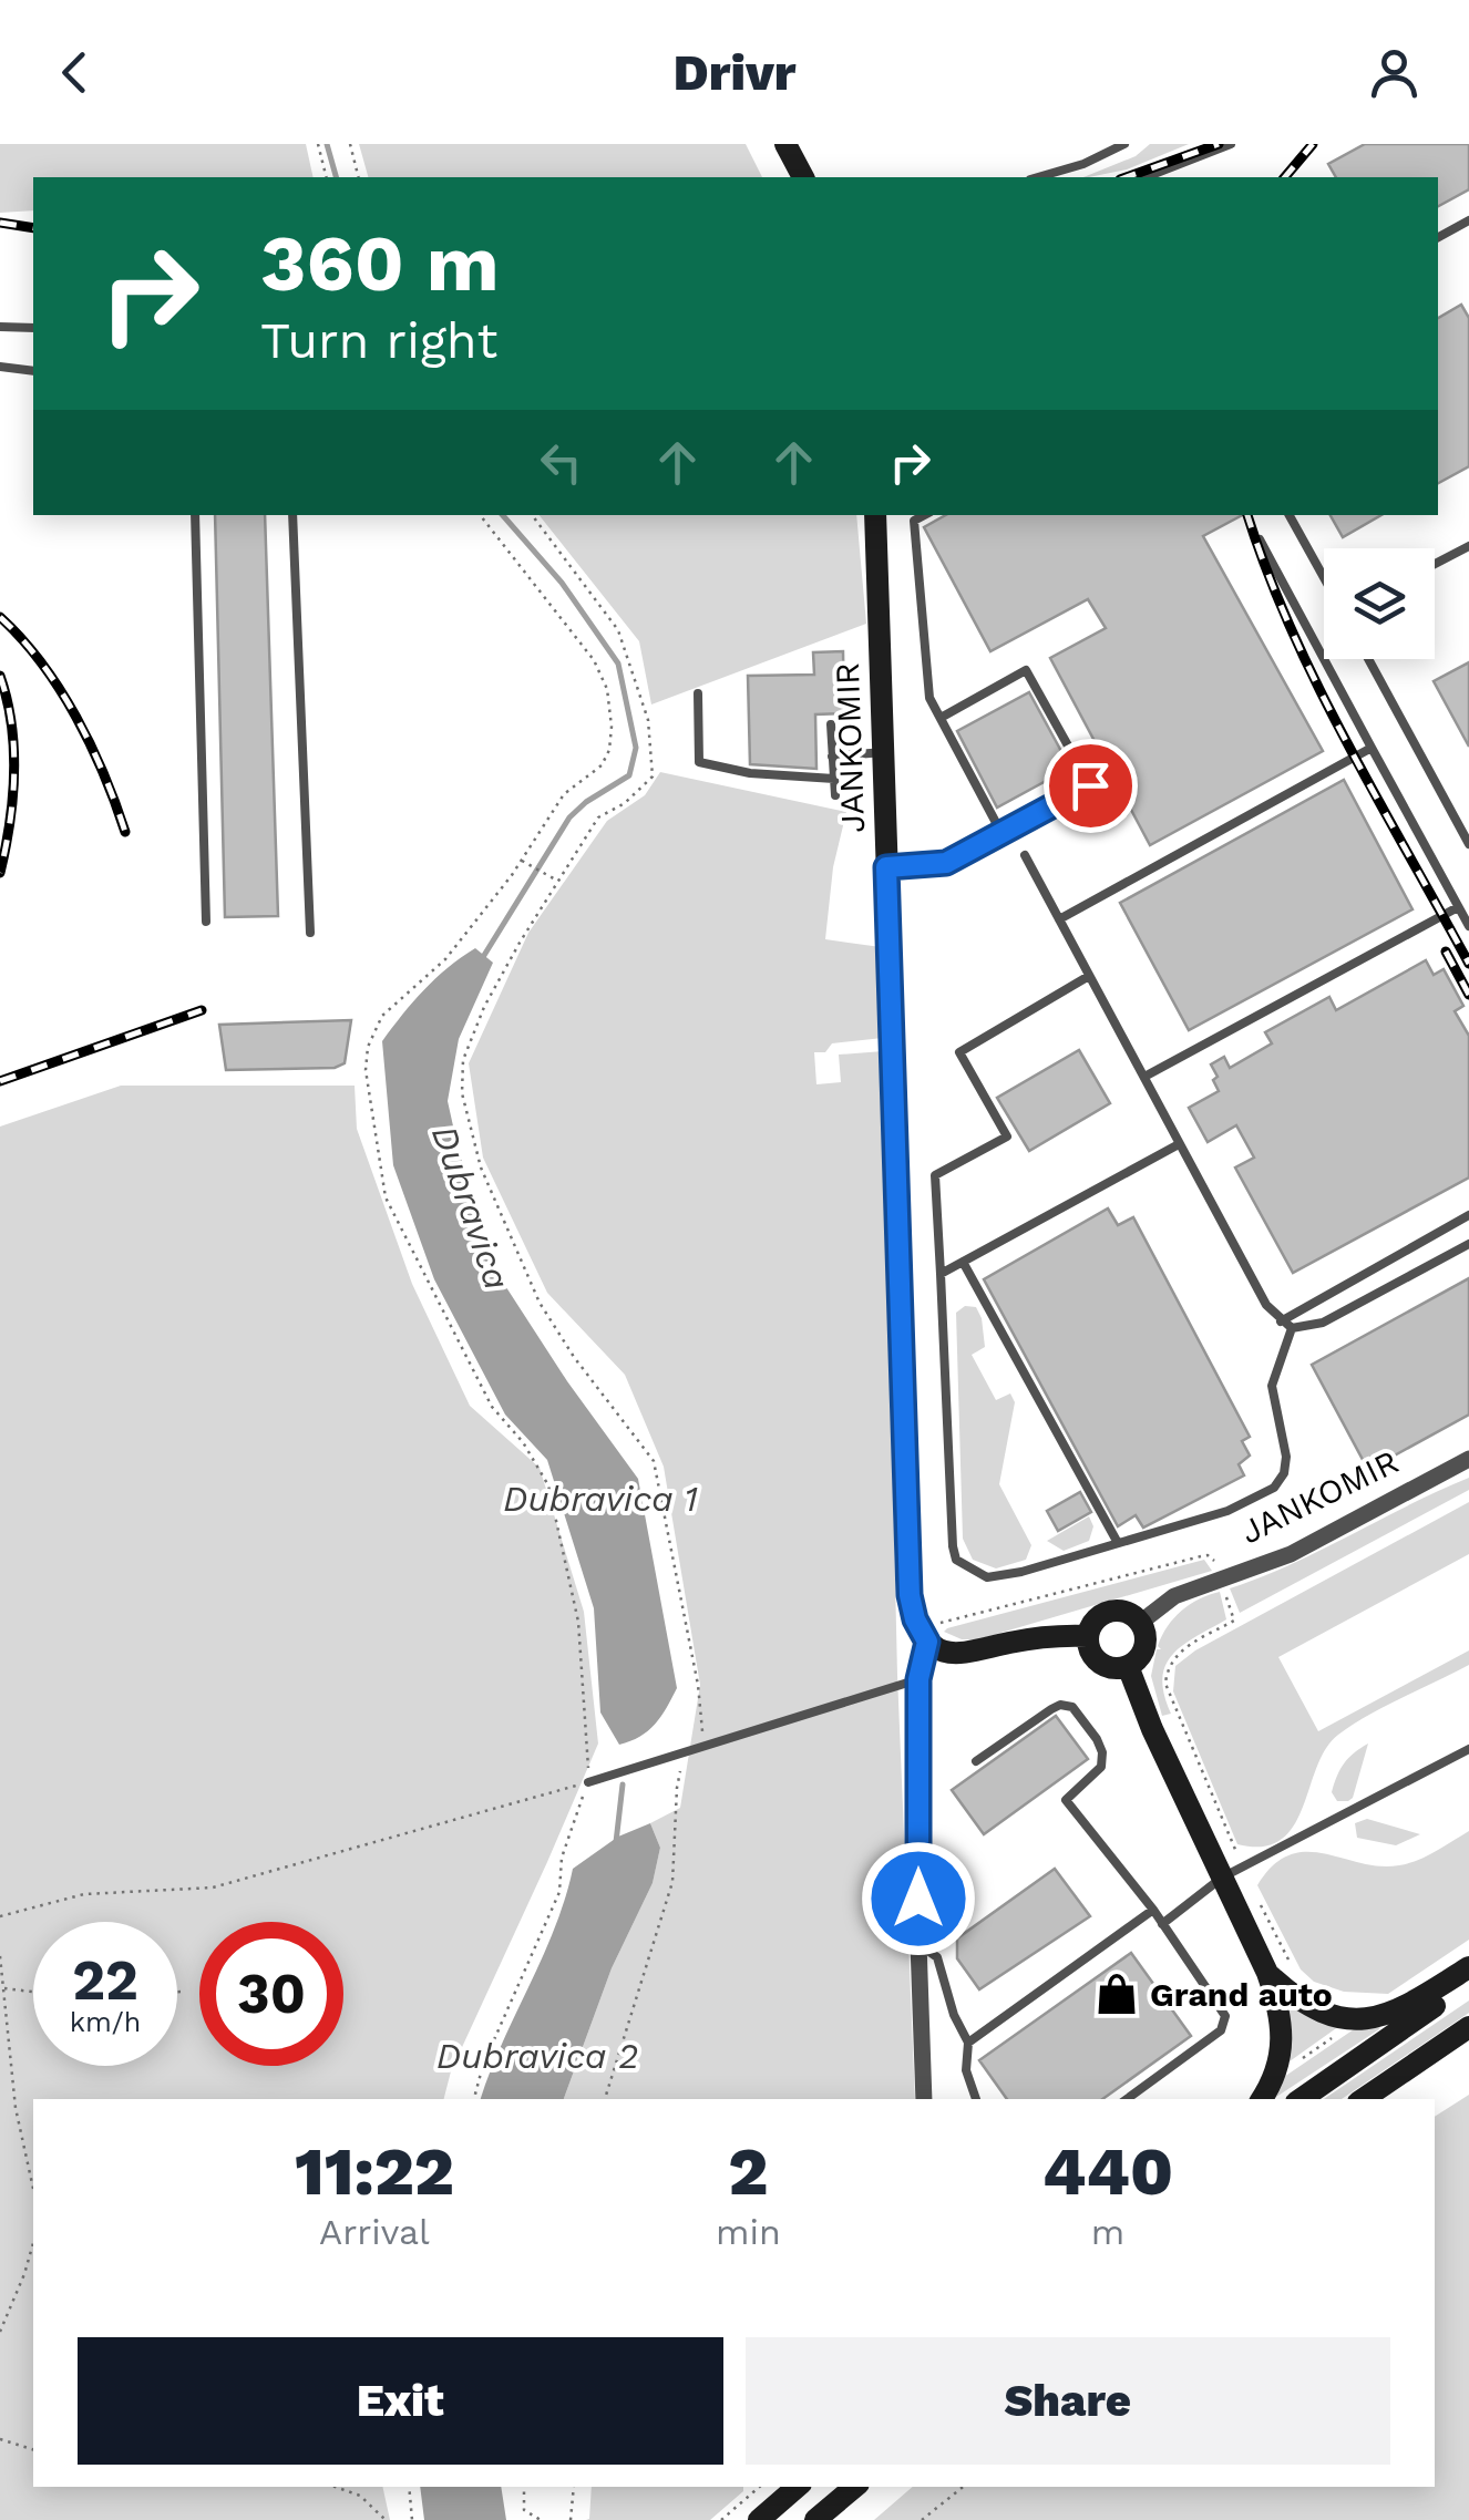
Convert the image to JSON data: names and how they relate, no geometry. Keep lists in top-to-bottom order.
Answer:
{
  "streets": {
    "street": ["JANKOMIR"]
  },
  "water": ["Dubravica", "Dubravica 1", "Dubravica 2"],
  "places": {
    "shop": ["Grand auto"]
  },
  "page": {
    "header": "Drivr",
    "turn": ["360 m", "Turn right"],
    "speed": "22 km/h",
    "limit": "30",
    "eta": [
      "11:22",
      "Arrival",
      "2",
      "min",
      "440",
      "m"
    ],
    "buttons": ["Exit", "Share"]
  }
}
